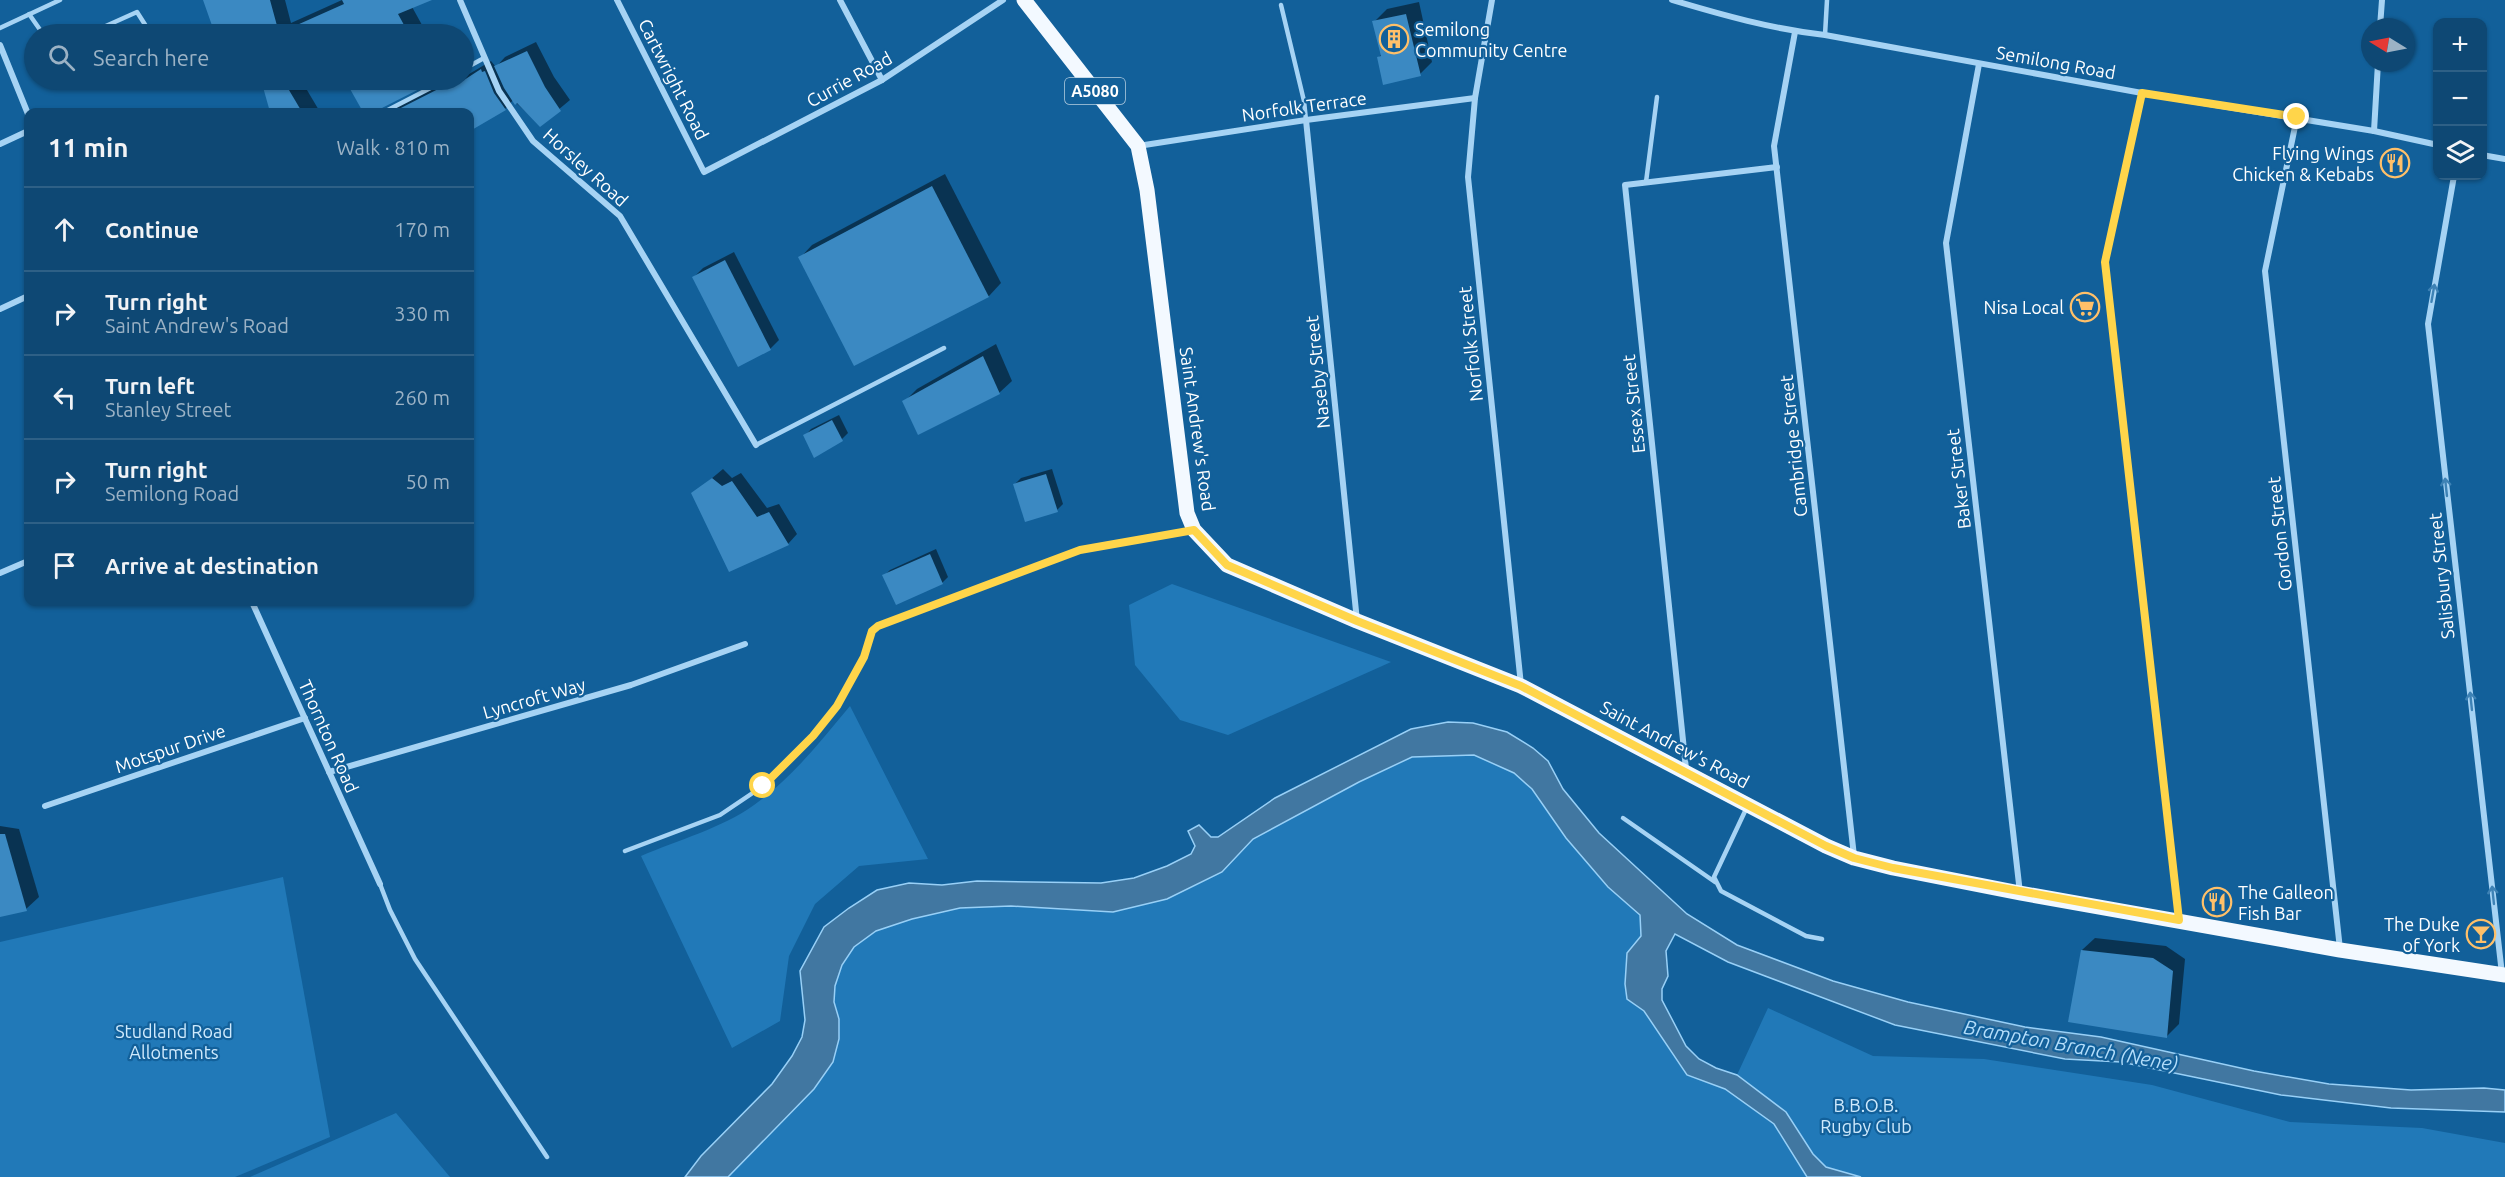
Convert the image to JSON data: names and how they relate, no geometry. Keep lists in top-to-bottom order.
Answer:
{
  "streets": {
    "main road": ["A5080", "Saint Andrew's Road"],
    "street": [
      "Semilong Road",
      "Cartwright Road",
      "Currie Road",
      "Norfolk Terrace",
      "Horsley Road",
      "Norfolk Street",
      "Naseby Street",
      "Essex Street",
      "Cambridge Street",
      "Baker Street",
      "Gordon Street",
      "Salisbury Street",
      "Lyncroft Way",
      "Thornton Road",
      "Motspur Drive"
    ]
  },
  "crossings": [
    ["Semilong Road", "Cambridge Street"],
    ["Semilong Road", "Baker Street"],
    ["Semilong Road", "Gordon Street"],
    ["Cartwright Road", "Currie Road"],
    ["A5080", "Norfolk Terrace"],
    ["A5080", "Saint Andrew's Road"],
    ["Norfolk Terrace", "Norfolk Street"],
    ["Norfolk Terrace", "Naseby Street"],
    ["Norfolk Terrace", "Saint Andrew's Road"],
    ["Norfolk Street", "Saint Andrew's Road"],
    ["Naseby Street", "Saint Andrew's Road"],
    ["Essex Street", "Saint Andrew's Road"],
    ["Essex Street", "Cambridge Street"],
    ["Saint Andrew's Road", "Cambridge Street"],
    ["Saint Andrew's Road", "Baker Street"],
    ["Saint Andrew's Road", "Gordon Street"],
    ["Saint Andrew's Road", "Salisbury Street"],
    ["Lyncroft Way", "Thornton Road"],
    ["Thornton Road", "Motspur Drive"]
  ],
  "one_way": ["Salisbury Street"],
  "water": ["Brampton Branch (Nene)"],
  "parks": ["Studland Road Allotments", "B.B.O.B. Rugby Club"],
  "places": {
    "building": ["Semilong Community Centre"],
    "restaurant": ["Flying Wings Chicken & Kebabs", "The Galleon Fish Bar"],
    "supermarket": ["Nisa Local"],
    "bar": ["The Duke of York"]
  },
  "north": "left",
  "page": {
    "map_buttons": ["+", "−"],
    "search": "Search here",
    "heading": ["11 min", "Walk · 810 m"],
    "list": [
      ["Continue", "170 m"],
      ["Turn right", "Saint Andrew's Road", "330 m"],
      ["Turn left", "Stanley Street", "260 m"],
      ["Turn right", "Semilong Road", "50 m"],
      "Arrive at destination"
    ]
  }
}
